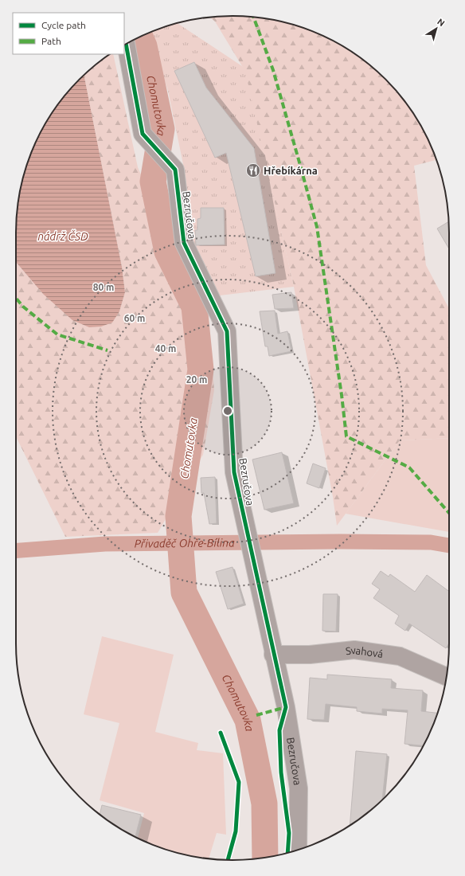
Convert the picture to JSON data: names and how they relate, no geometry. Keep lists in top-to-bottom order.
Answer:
{
  "streets": {
    "street": ["Bezručova", "Svahová"]
  },
  "crossings": [
    ["Bezručova", "Svahová"]
  ],
  "water": ["Chomutovka", "nádrž ČSD", "Přivaděč Ohře-Bílina"],
  "places": {
    "restaurant": ["Hřebíkárna"]
  },
  "legend": ["Cycle path", "Path"],
  "north": "top right",
  "rings": [
    "80 m",
    "60 m",
    "40 m",
    "20 m"
  ]
}
